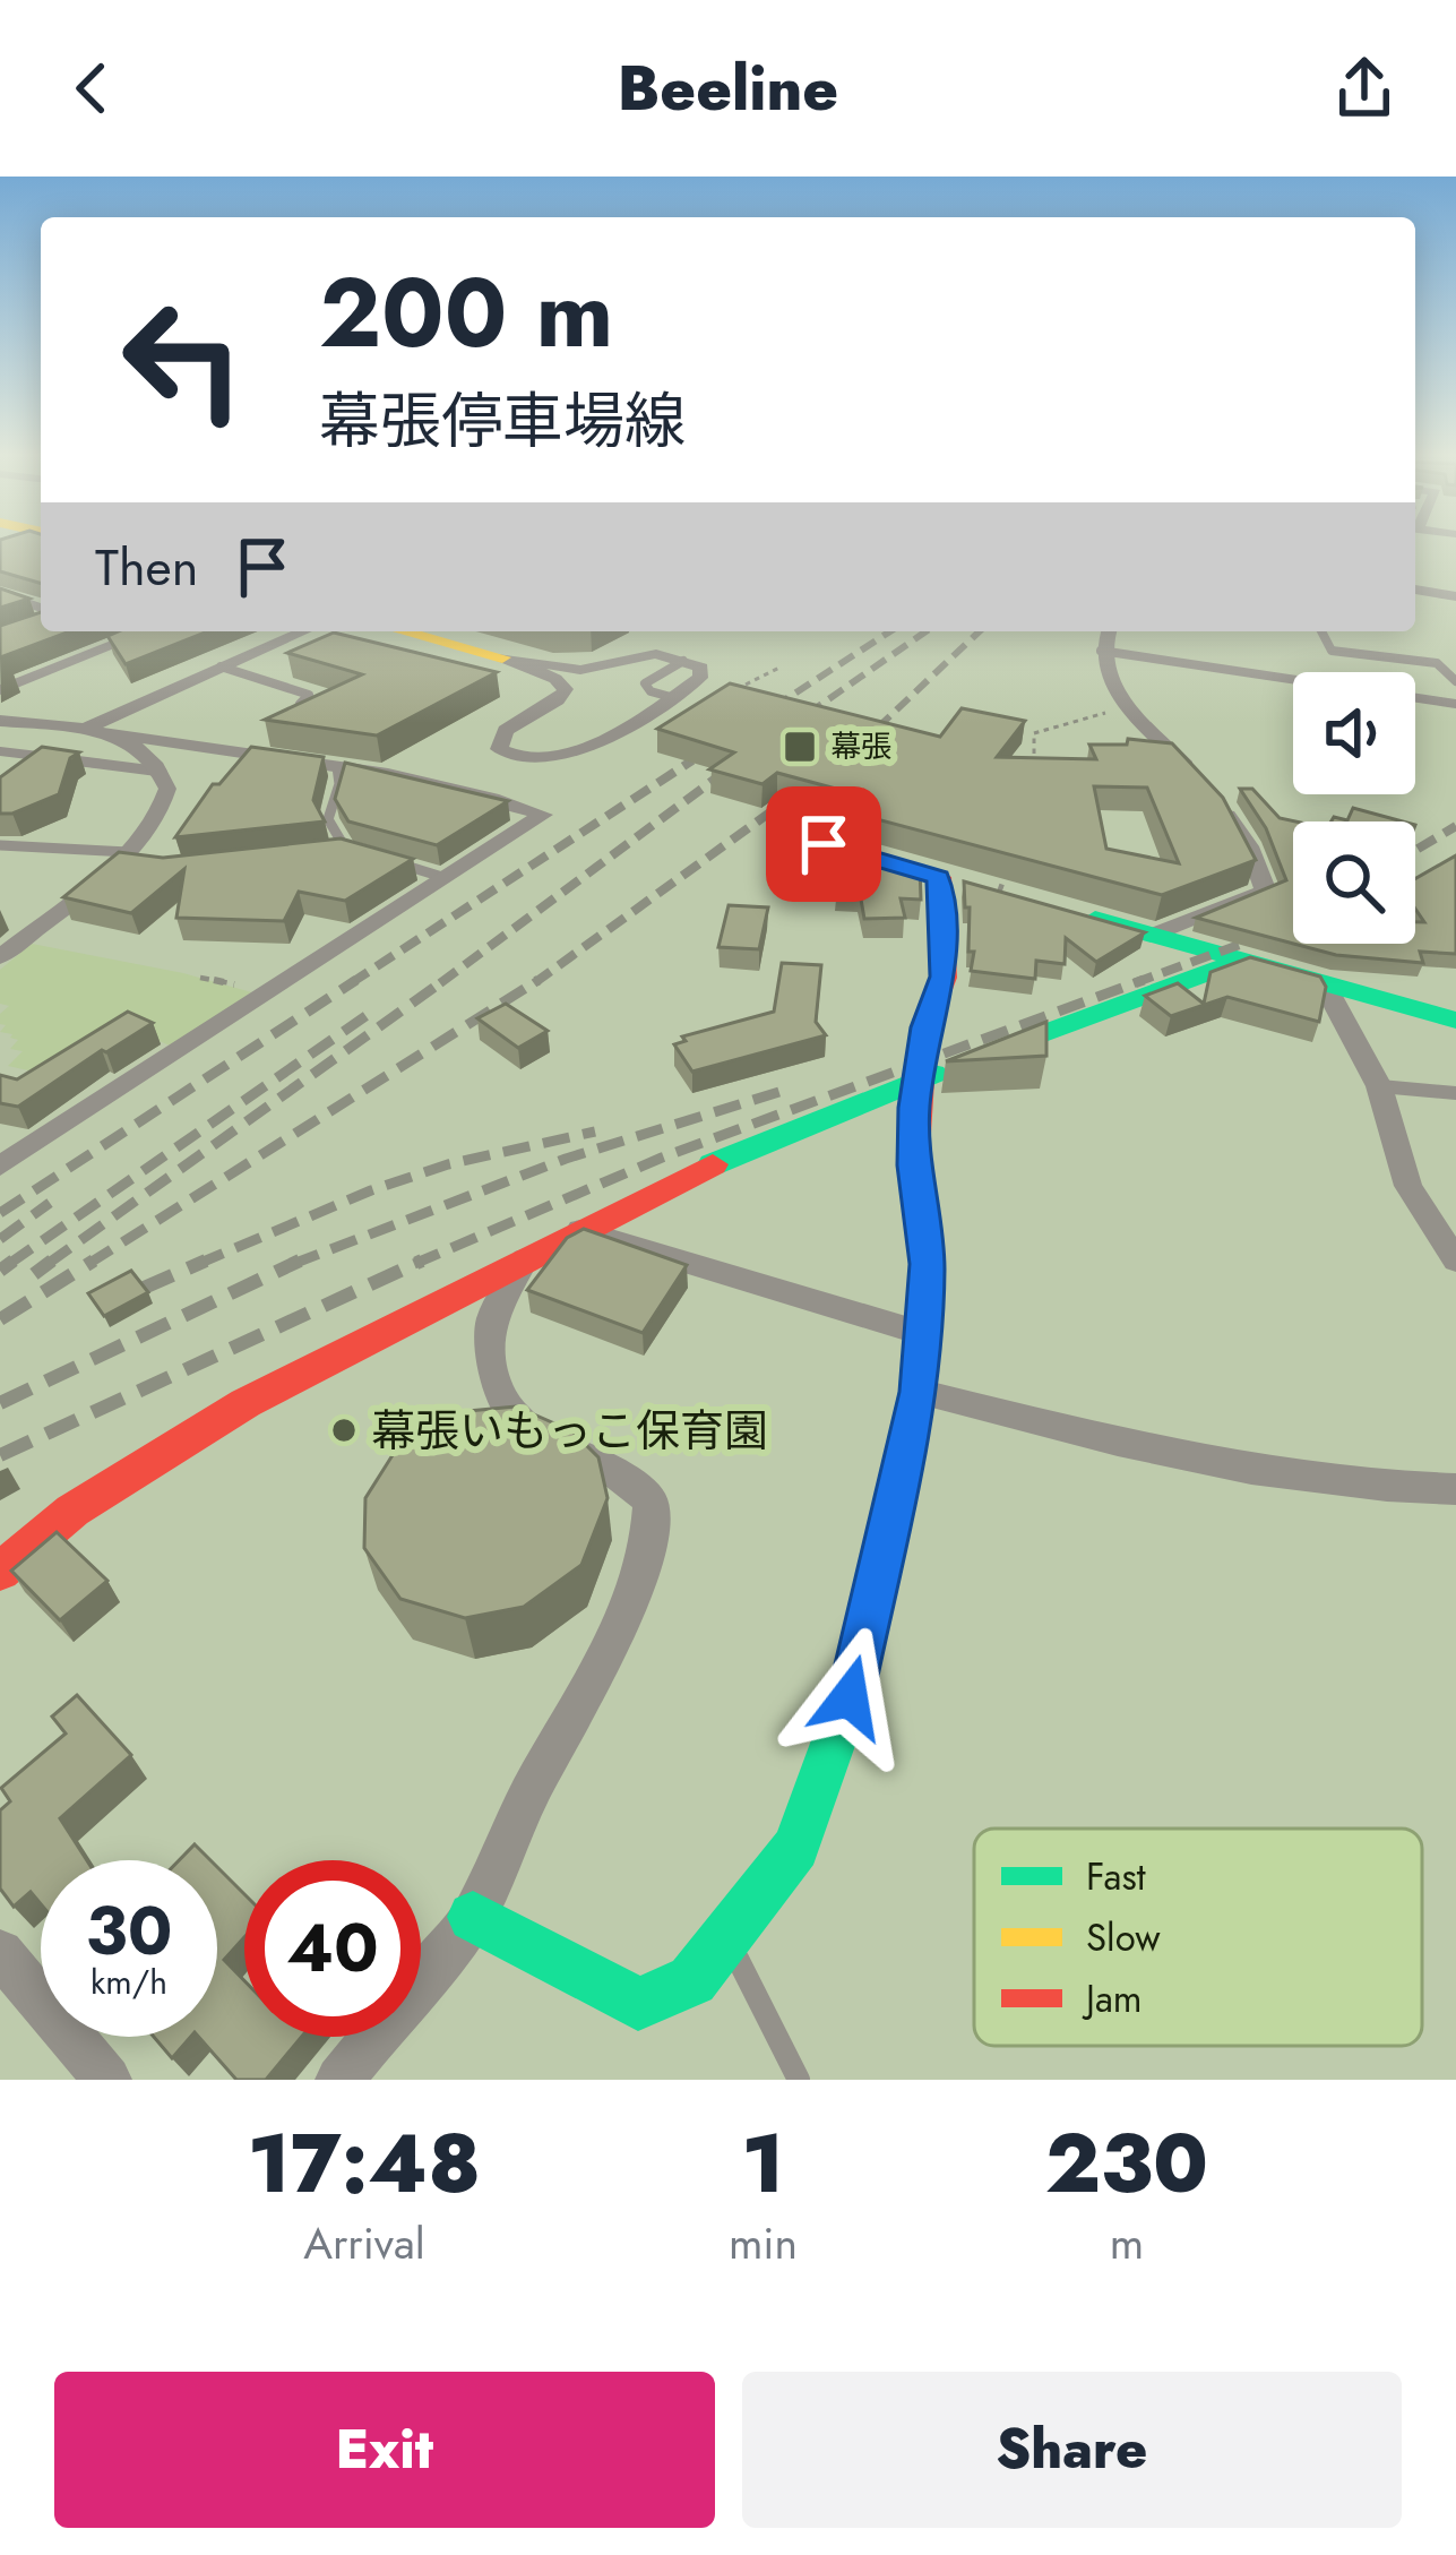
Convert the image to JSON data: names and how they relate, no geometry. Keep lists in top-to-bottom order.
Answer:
{
  "places": {
    "transit": ["幕張"],
    "other": ["幕張いもっこ保育園"]
  },
  "legend": ["Fast", "Slow", "Jam"],
  "page": {
    "header": "Beeline",
    "turn": ["200 m", "幕張停車場線"],
    "then": "Then",
    "speed": "30 km/h",
    "limit": "40",
    "eta": [
      "17:48",
      "Arrival",
      "1",
      "min",
      "230",
      "m"
    ],
    "buttons": ["Exit", "Share"]
  }
}
